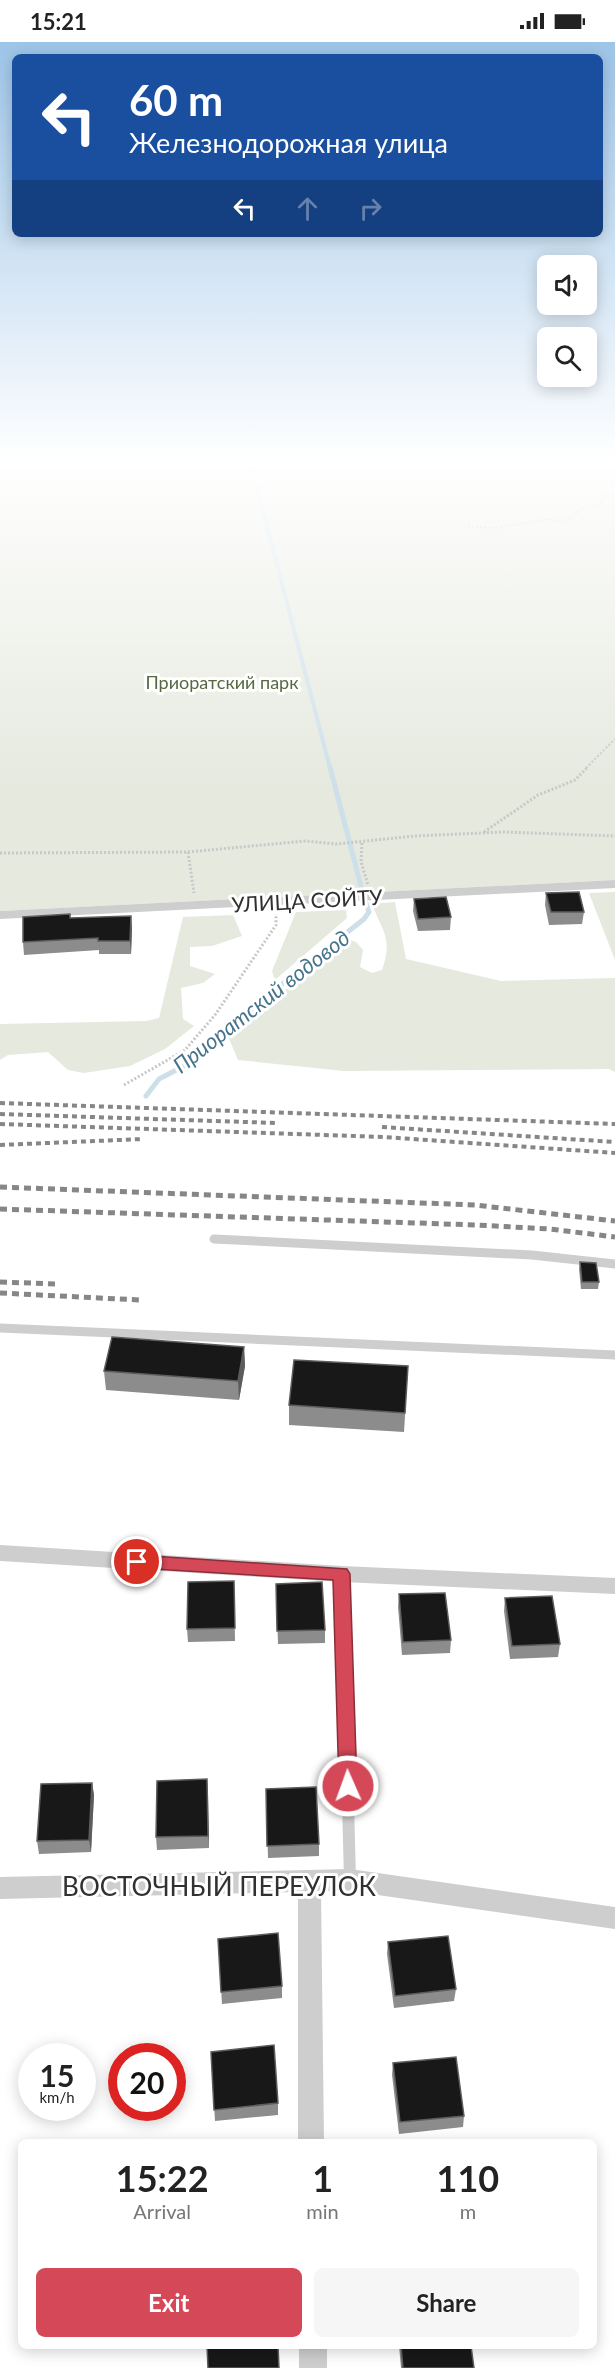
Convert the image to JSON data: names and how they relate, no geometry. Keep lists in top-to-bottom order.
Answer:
{
  "streets": {
    "street": ["УЛИЦА СОЙТУ", "ВОСТОЧНЫЙ ПЕРЕУЛОК"]
  },
  "water": ["Приоратский водовод"],
  "parks": ["Приоратский парк"],
  "page": {
    "status": "15:21",
    "turn": ["60 m", "Железнодорожная улица"],
    "speed": "15 km/h",
    "limit": "20",
    "eta": [
      "15:22",
      "Arrival",
      "1",
      "min",
      "110",
      "m"
    ],
    "buttons": ["Exit", "Share"]
  }
}
